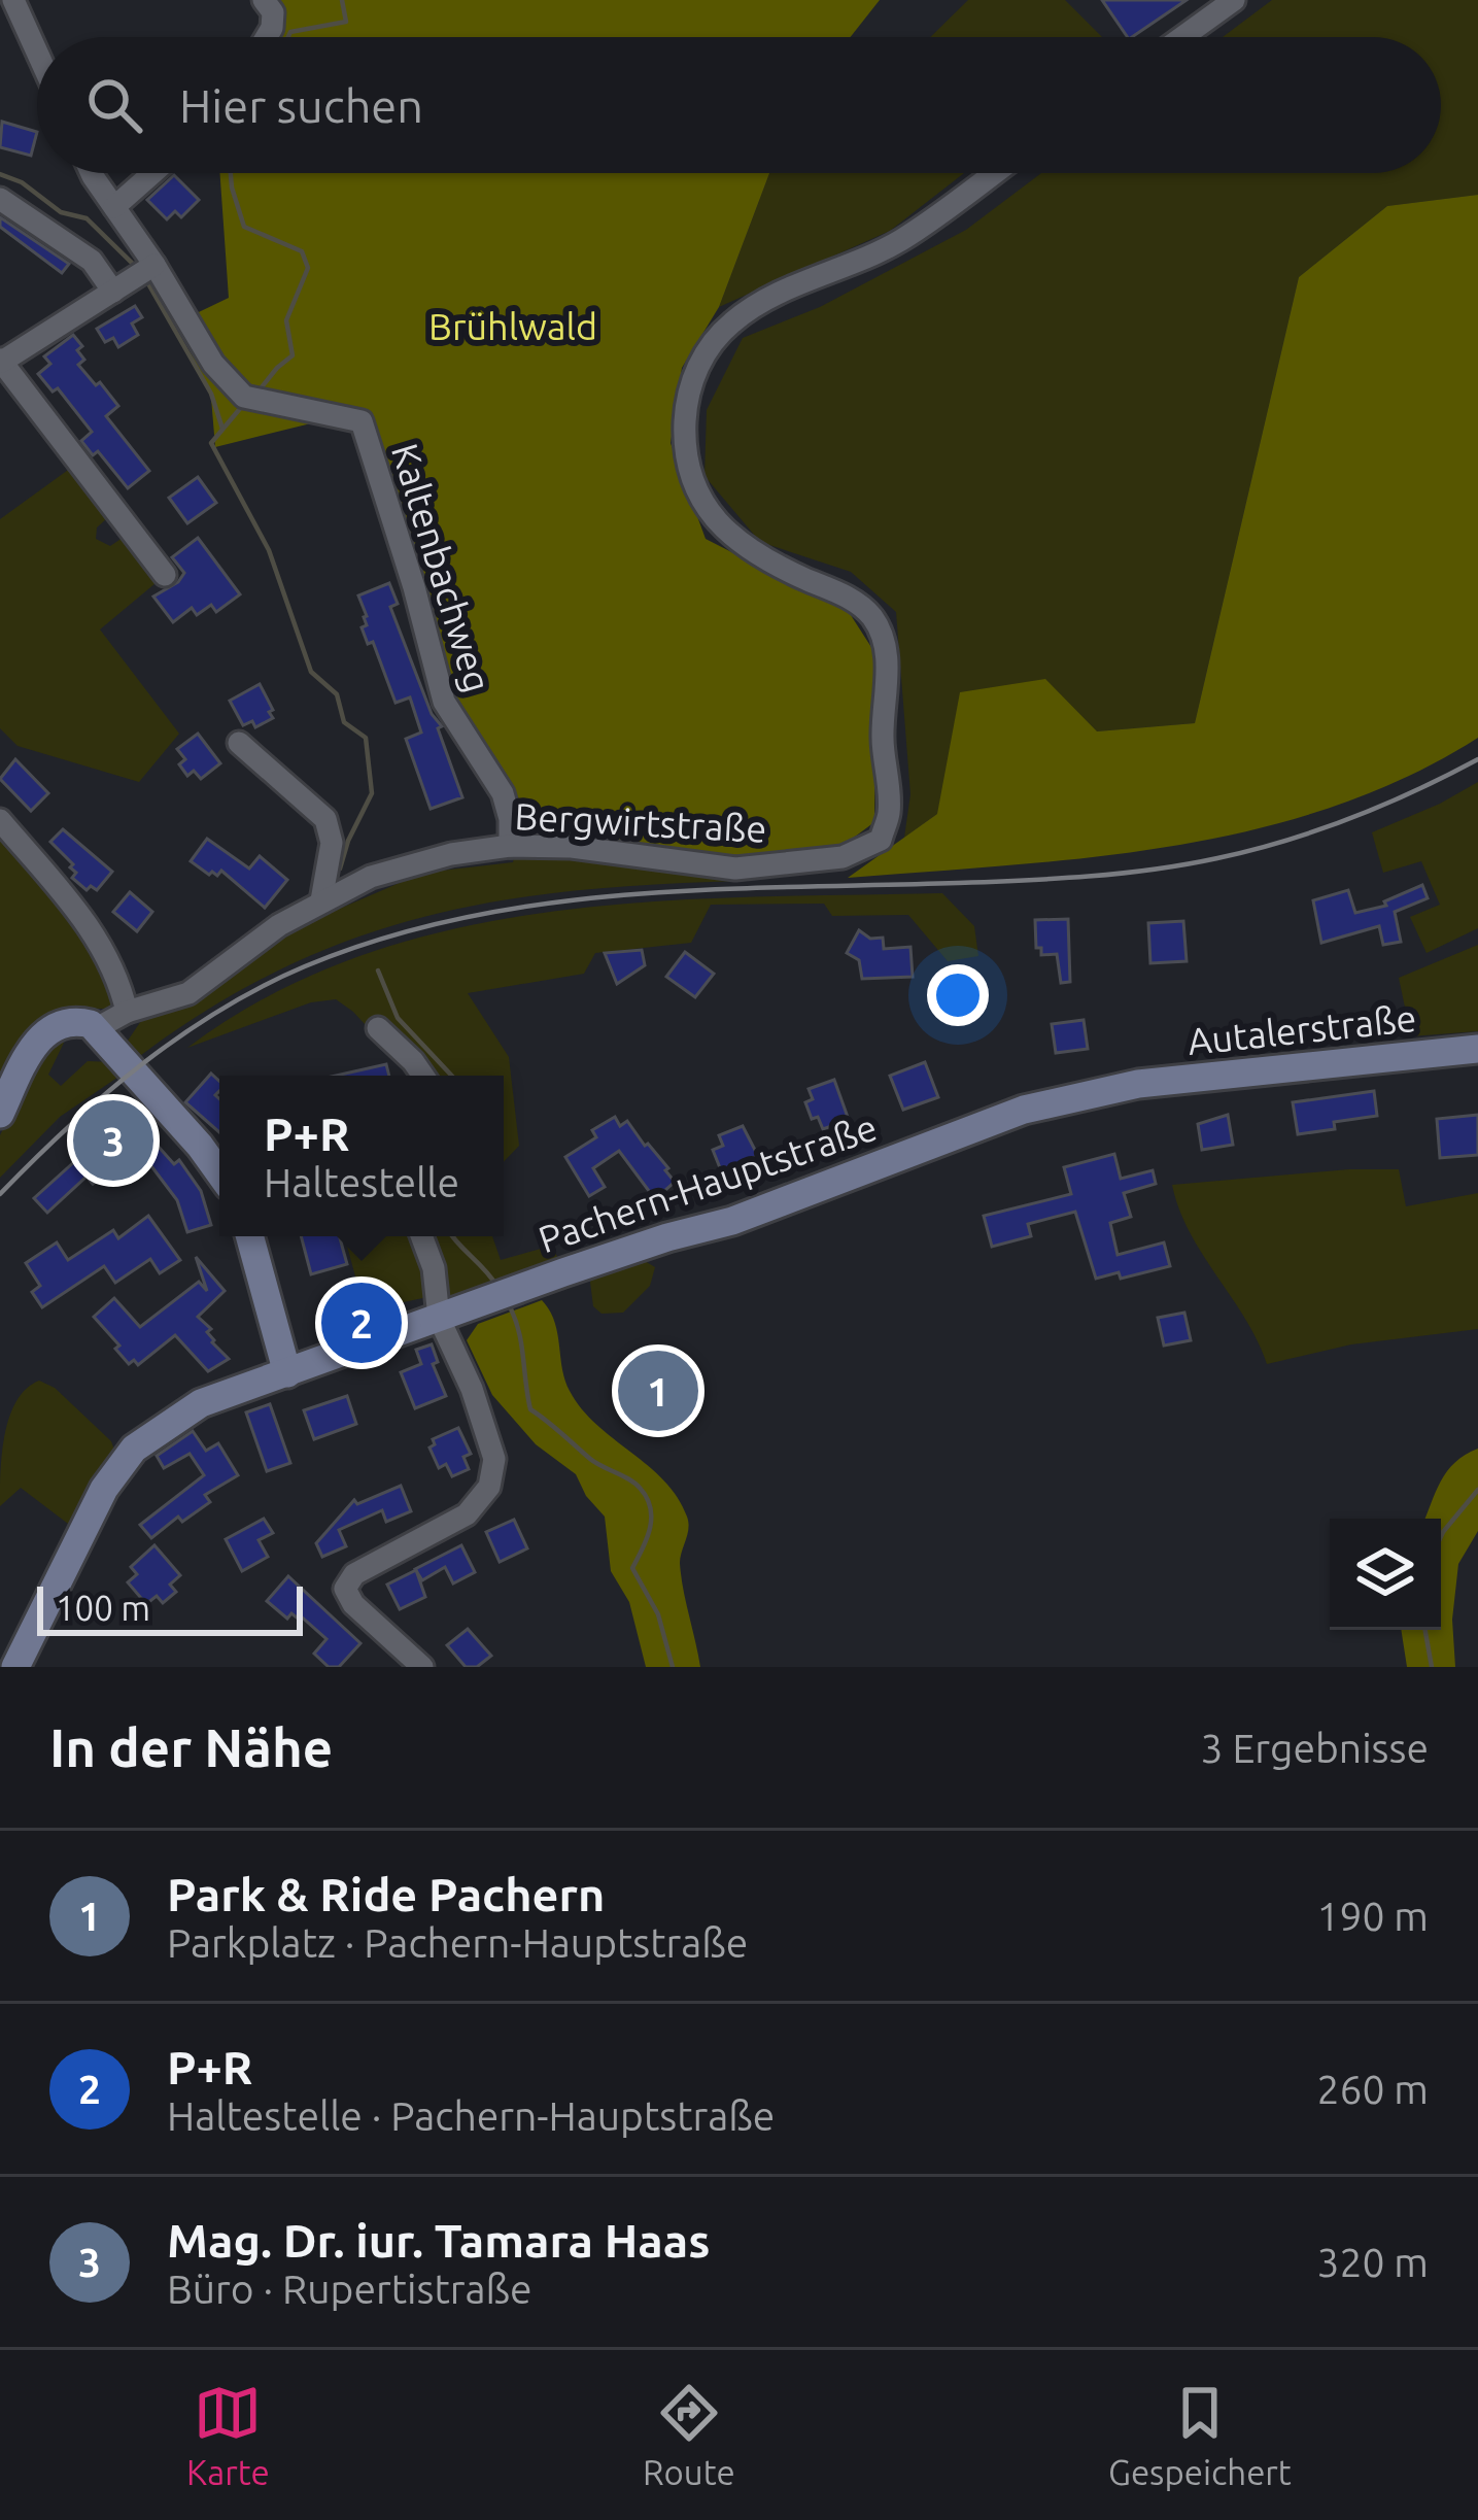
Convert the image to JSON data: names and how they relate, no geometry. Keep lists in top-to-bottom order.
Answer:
{
  "streets": {
    "main road": ["Autalerstraße", "Pachern-Hauptstraße"],
    "street": ["Kaltenbachweg", "Bergwirtstraße"]
  },
  "crossings": [
    ["Kaltenbachweg", "Bergwirtstraße"],
    ["Autalerstraße", "Pachern-Hauptstraße"]
  ],
  "parks": ["Brühlwald"],
  "scale_bar": "100 m",
  "page": {
    "search": "Hier suchen",
    "popup": ["P+R", "Haltestelle"],
    "pins": ["3", "2", "1"],
    "scale": "100 m",
    "heading": ["In der Nähe", "3 Ergebnisse"],
    "list": [
      {
        "mark": "1",
        "name": "Park & Ride Pachern",
        "note": "Parkplatz · Pachern-Hauptstraße",
        "value": "190 m"
      },
      {
        "mark": "2",
        "name": "P+R",
        "note": "Haltestelle · Pachern-Hauptstraße",
        "value": "260 m"
      },
      {
        "mark": "3",
        "name": "Mag. Dr. iur. Tamara Haas",
        "note": "Büro · Rupertistraße",
        "value": "320 m"
      }
    ],
    "nav": ["Karte", "Route", "Gespeichert"]
  }
}
